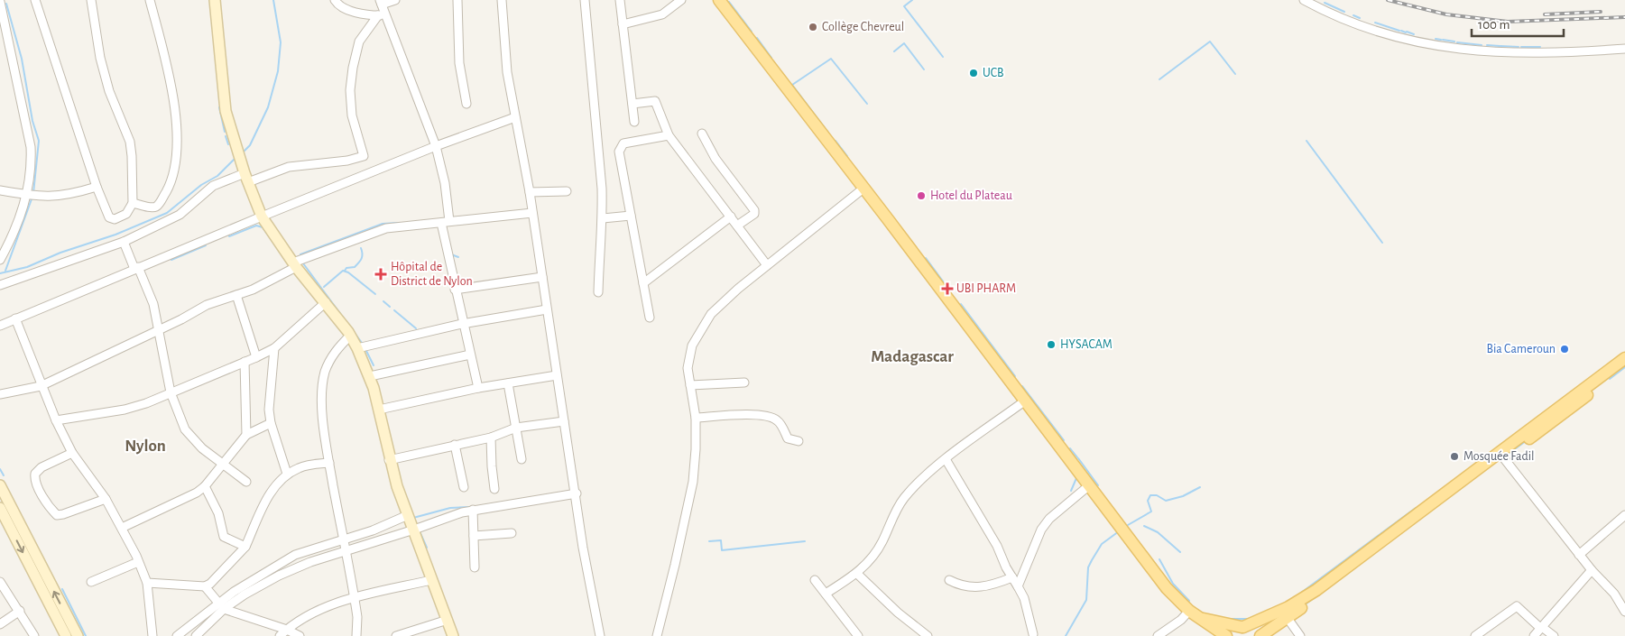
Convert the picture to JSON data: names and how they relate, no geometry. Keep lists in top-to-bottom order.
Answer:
{
  "districts": ["Madagascar", "Nylon"],
  "places": {
    "other": [
      "Collège Chevreul",
      "UCB",
      "Hotel du Plateau",
      "HYSACAM",
      "Bia Cameroun",
      "Mosquée Fadil"
    ],
    "health": ["Hôpital de District de Nylon", "UBI PHARM"]
  },
  "scale_bar": "100 m"
}
